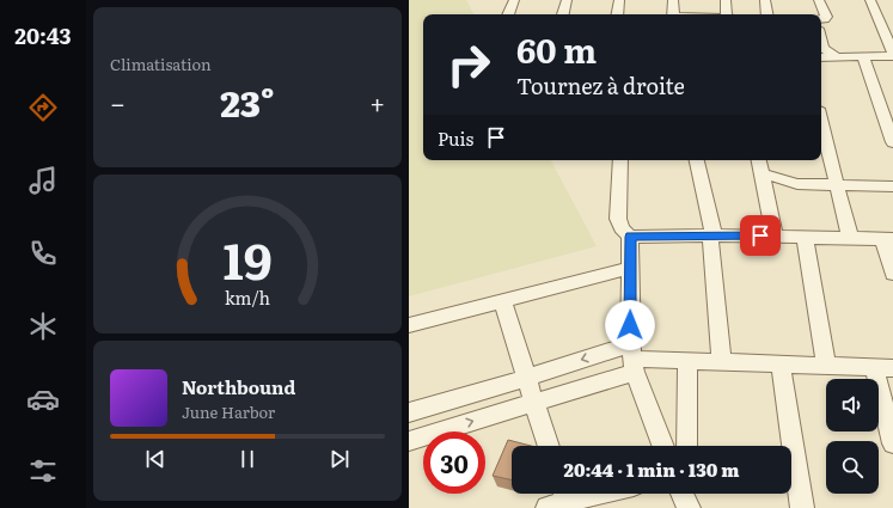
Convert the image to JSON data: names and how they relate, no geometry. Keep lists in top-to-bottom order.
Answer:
{
  "page": {
    "tabs": "20:43",
    "tile": "Climatisation",
    "turn": ["60 m", "Tournez à droite"],
    "heat": ["−", "23°", "+"],
    "then": "Puis",
    "song": ["Northbound", "June Harbor"],
    "limit": "30",
    "trip": "20:44 · 1 min · 130 m",
    "gauge": ["19", "km/h"]
  }
}
